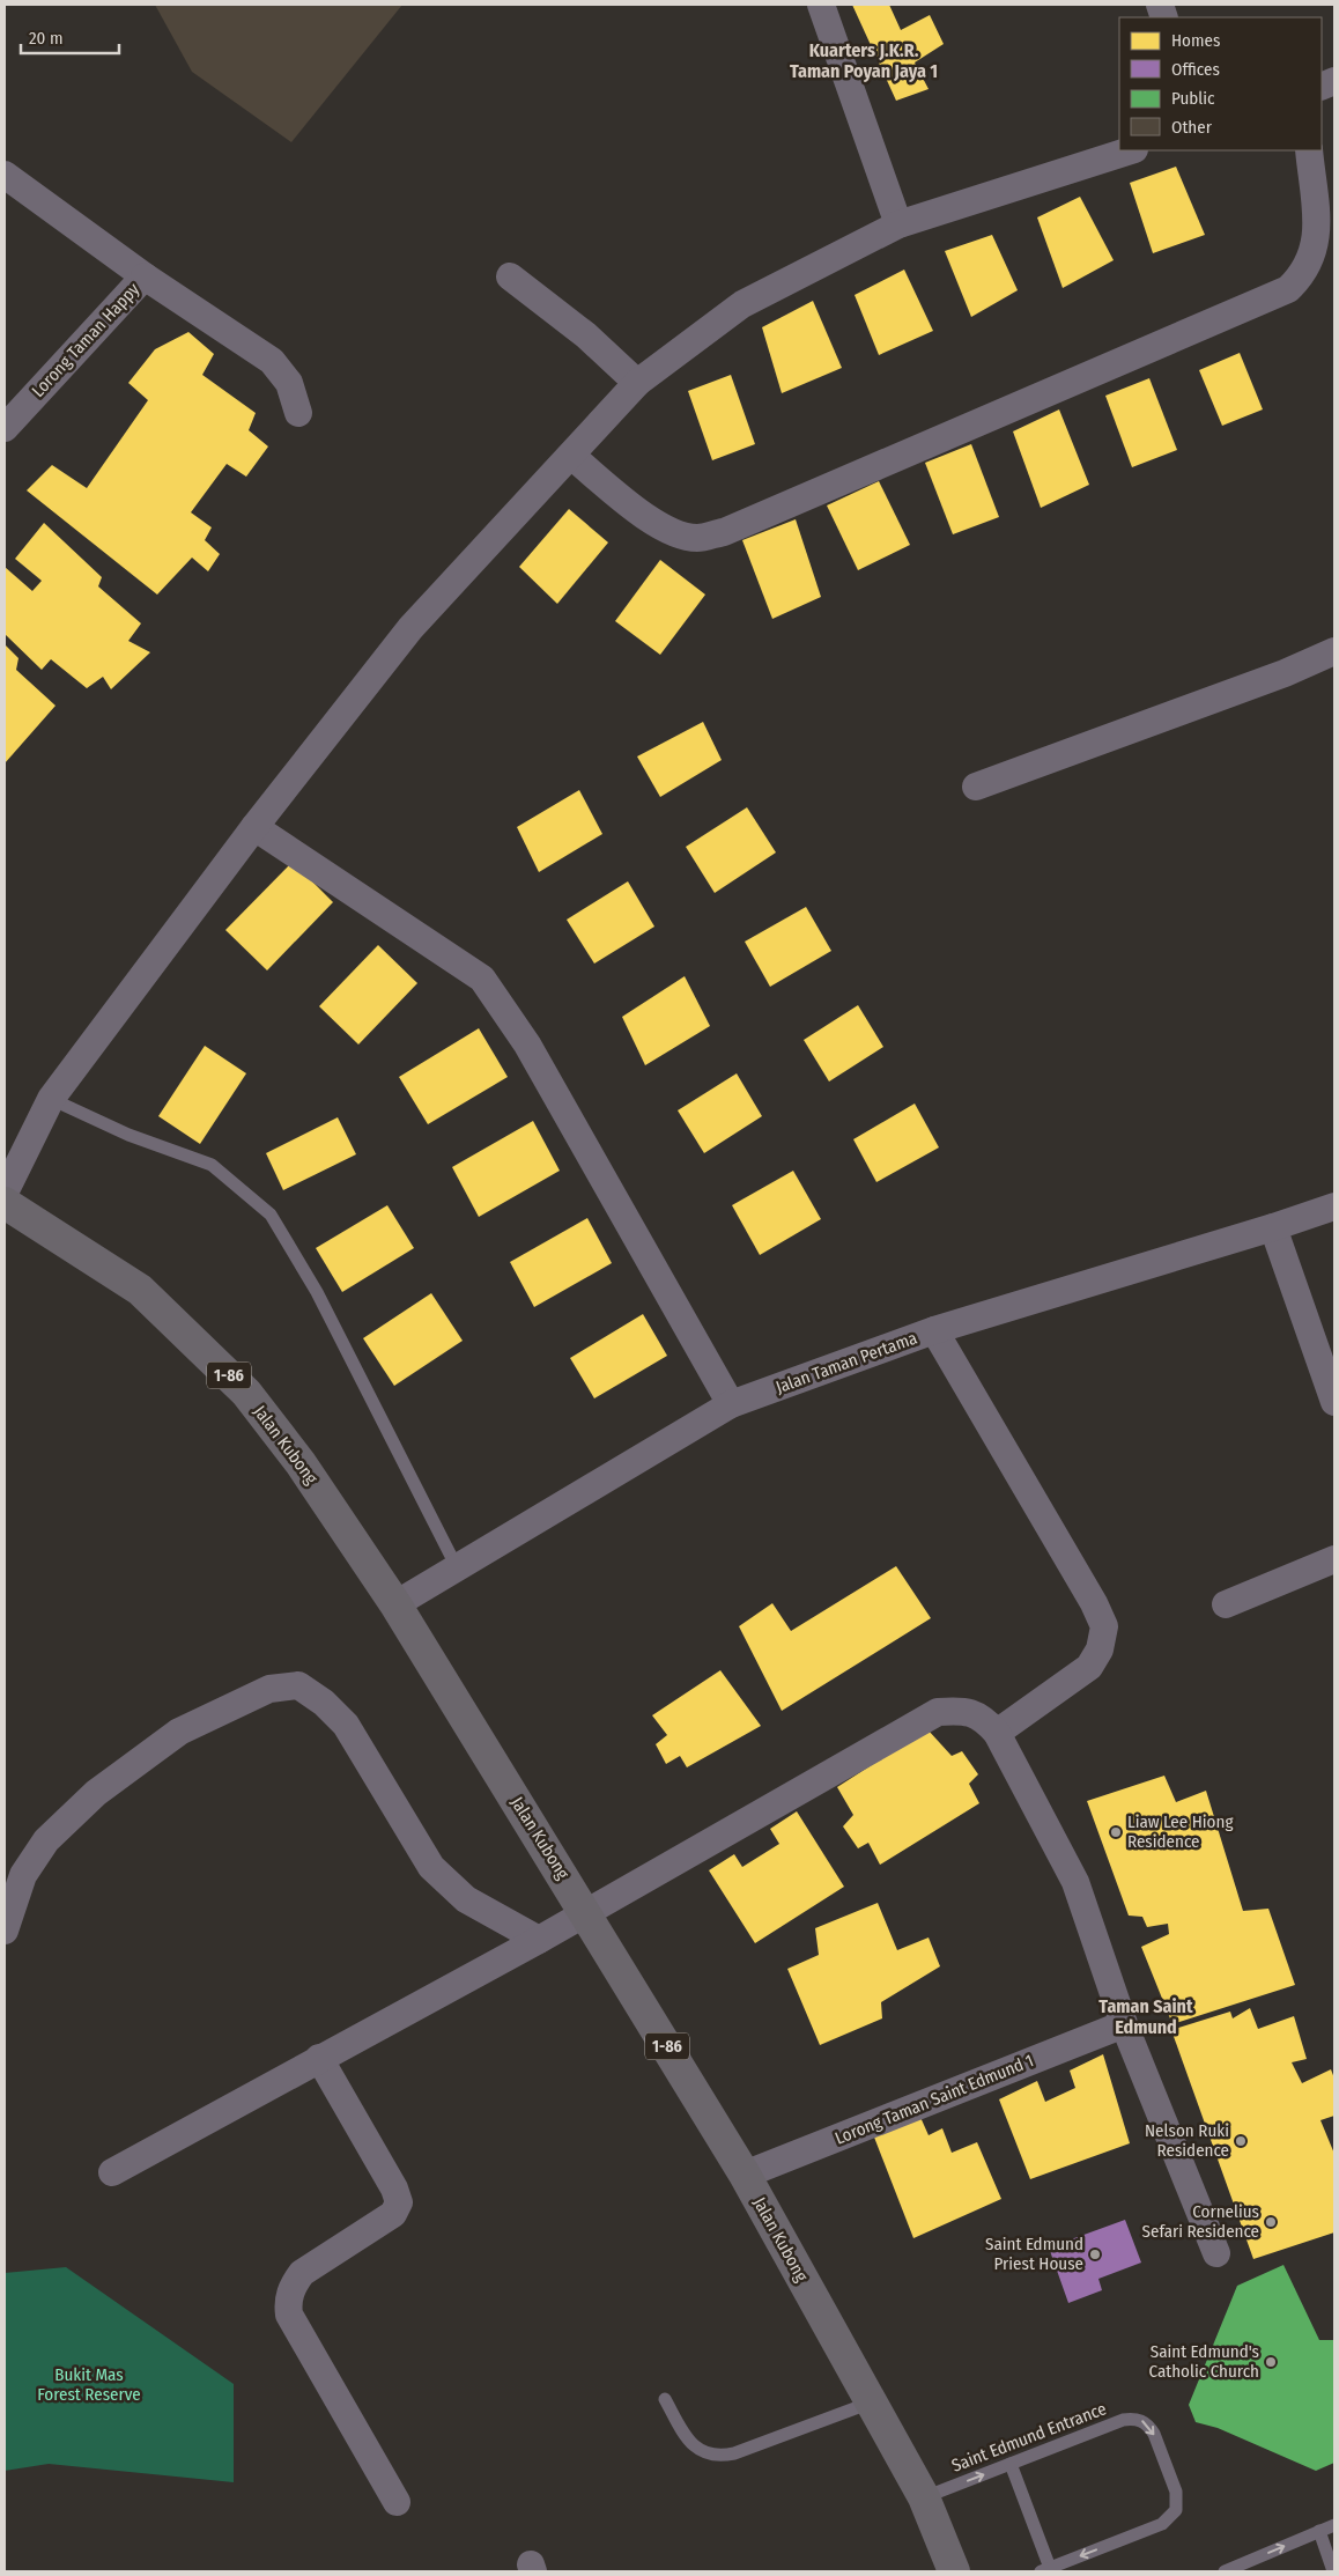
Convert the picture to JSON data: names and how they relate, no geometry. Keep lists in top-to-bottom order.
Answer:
{
  "streets": {
    "highway": ["1-86", "Jalan Kubong"],
    "street": ["Lorong Taman Happy", "Jalan Taman Pertama", "Lorong Taman Saint Edmund 1"],
    "lane": ["Saint Edmund Entrance"]
  },
  "crossings": [
    ["Jalan Taman Pertama", "Jalan Kubong"],
    ["Jalan Kubong", "Lorong Taman Saint Edmund 1"],
    ["Jalan Kubong", "Saint Edmund Entrance"]
  ],
  "districts": ["Kuarters J.K.R. Taman Poyan Jaya 1", "Taman Saint Edmund"],
  "parks": ["Bukit Mas Forest Reserve"],
  "places": [
    "Liaw Lee Hiong Residence",
    "Nelson Ruki Residence",
    "Cornelius Sefari Residence",
    "Saint Edmund Priest House",
    "Saint Edmund's Catholic Church"
  ],
  "legend": [
    "Homes",
    "Offices",
    "Public",
    "Other"
  ],
  "scale_bar": "20 m"
}
